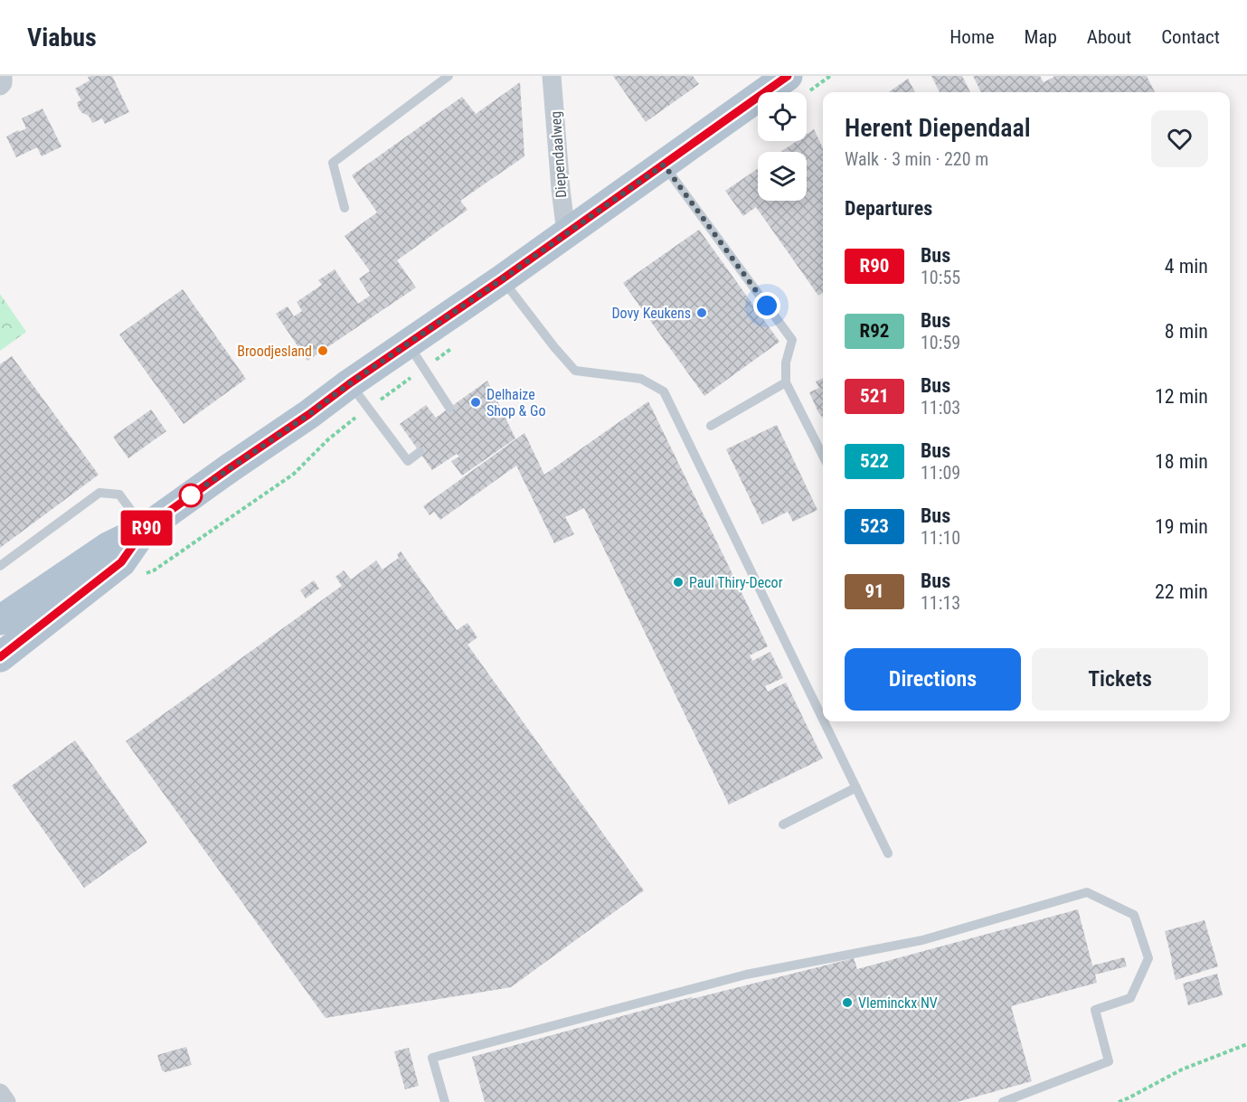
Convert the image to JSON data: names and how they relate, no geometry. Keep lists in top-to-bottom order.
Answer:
{
  "streets": {
    "street": ["Diependaalweg"]
  },
  "places": [
    "Dovy Keukens",
    "Broodjesland",
    "Delhaize Shop & Go",
    "Paul Thiry-Decor",
    "Vleminckx NV"
  ],
  "lines": ["bus line R90"],
  "page": {
    "header": "Viabus",
    "nav": [
      "Home",
      "Map",
      "About",
      "Contact"
    ],
    "on_map": "R90",
    "heading": [
      ["Herent Diependaal", "Walk · 3 min · 220 m"],
      "Departures"
    ],
    "list": [
      {
        "mark": "R90",
        "name": "Bus",
        "note": "10:55",
        "value": "4 min"
      },
      {
        "mark": "R92",
        "name": "Bus",
        "note": "10:59",
        "value": "8 min"
      },
      {
        "mark": "521",
        "name": "Bus",
        "note": "11:03",
        "value": "12 min"
      },
      {
        "mark": "522",
        "name": "Bus",
        "note": "11:09",
        "value": "18 min"
      },
      {
        "mark": "523",
        "name": "Bus",
        "note": "11:10",
        "value": "19 min"
      },
      {
        "mark": "91",
        "name": "Bus",
        "note": "11:13",
        "value": "22 min"
      }
    ],
    "buttons": ["Directions", "Tickets"]
  }
}
